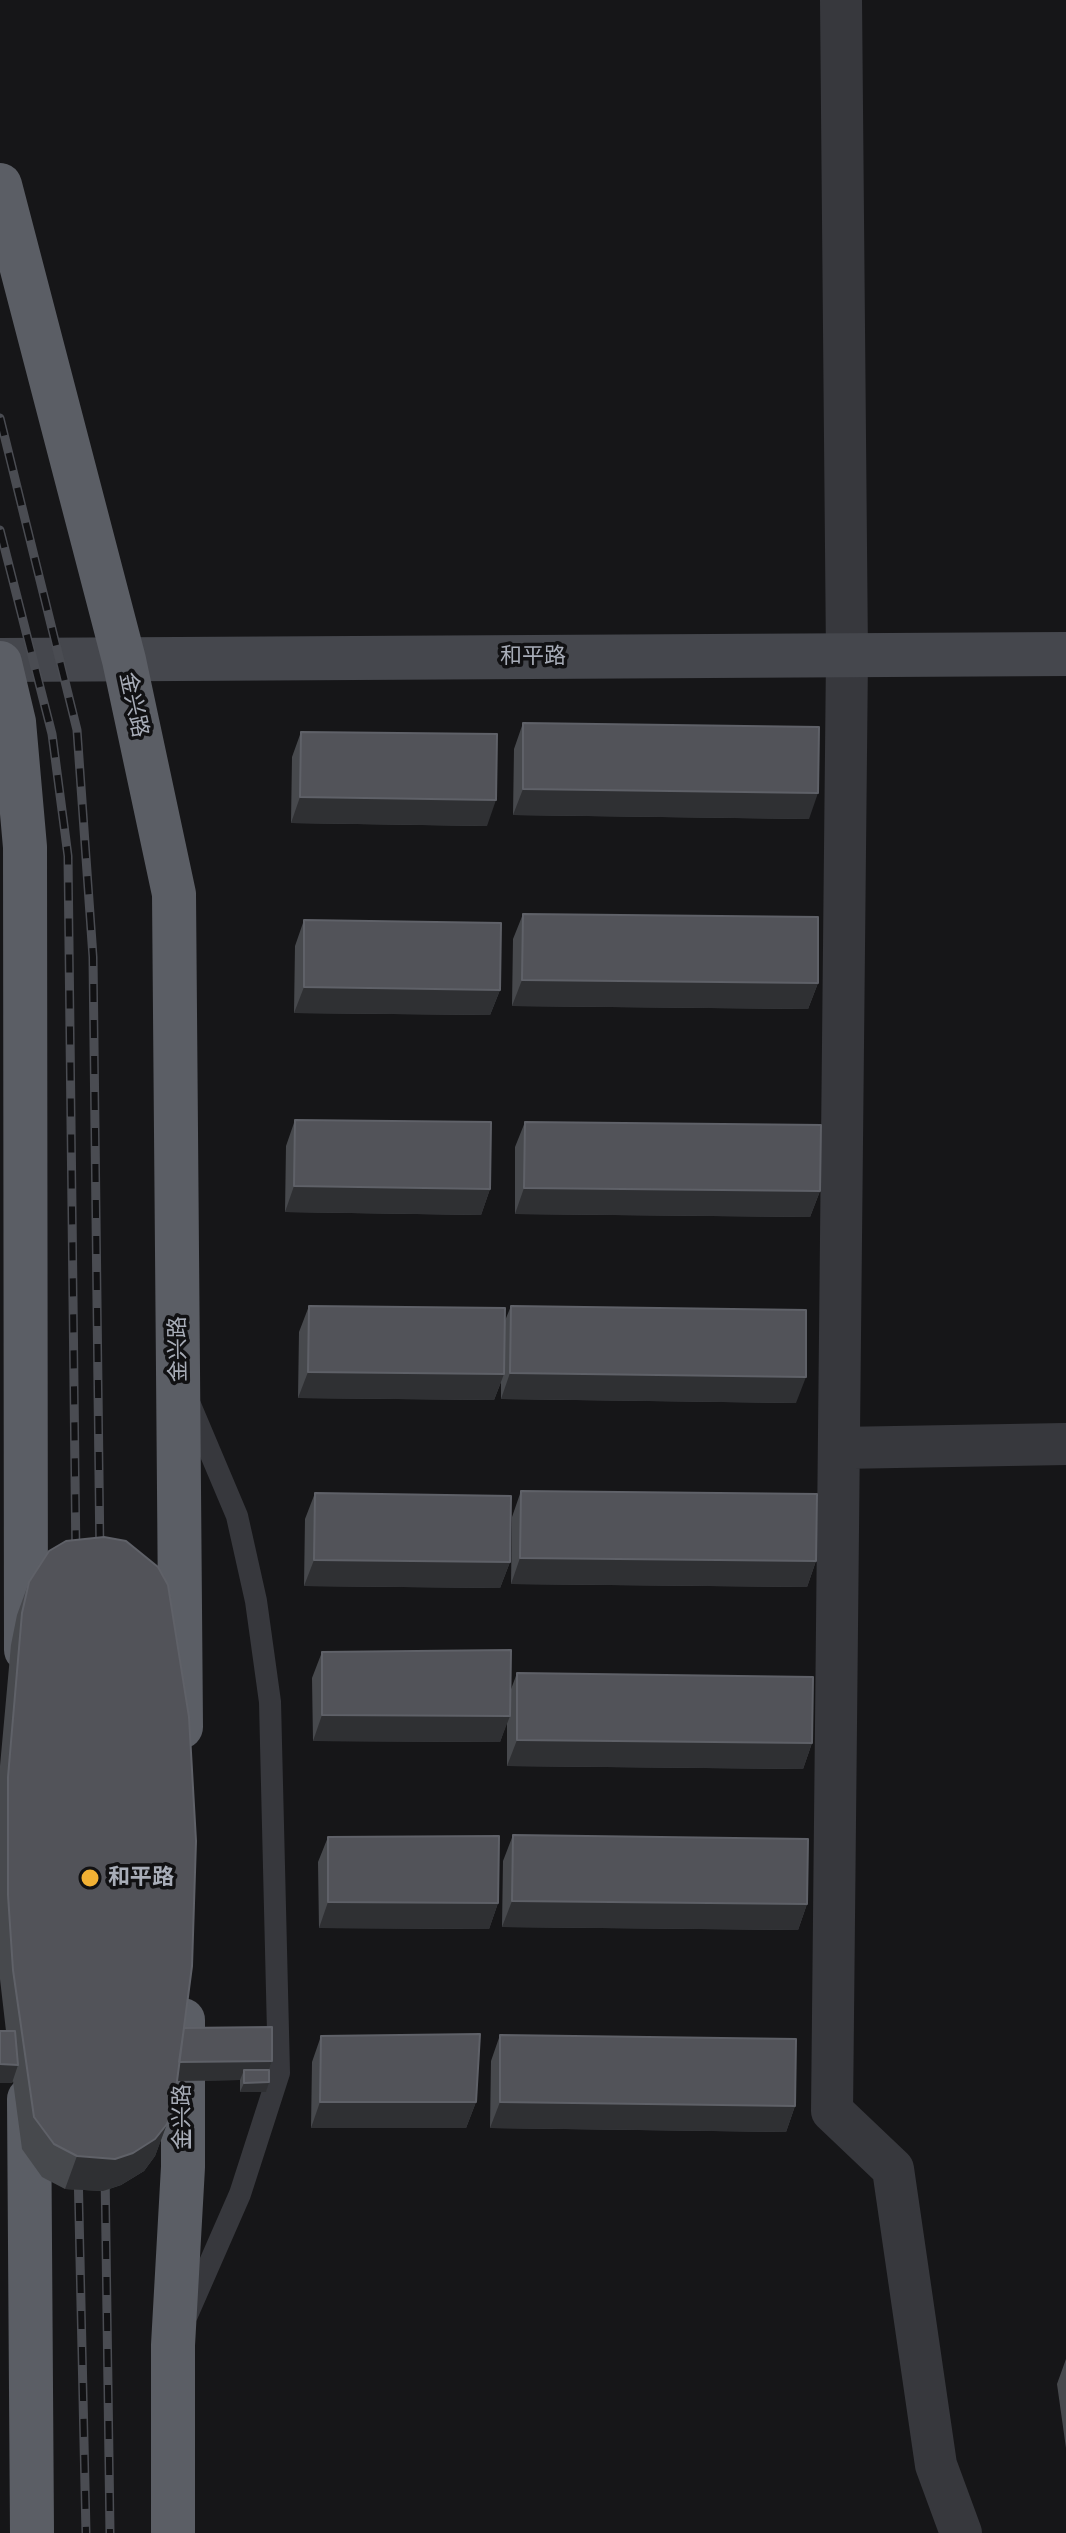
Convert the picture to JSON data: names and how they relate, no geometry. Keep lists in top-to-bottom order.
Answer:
{
  "streets": {
    "highway": ["金兴路"],
    "main road": ["和平路"]
  },
  "crossings": [
    ["和平路", "金兴路"]
  ],
  "places": ["和平路"]
}
